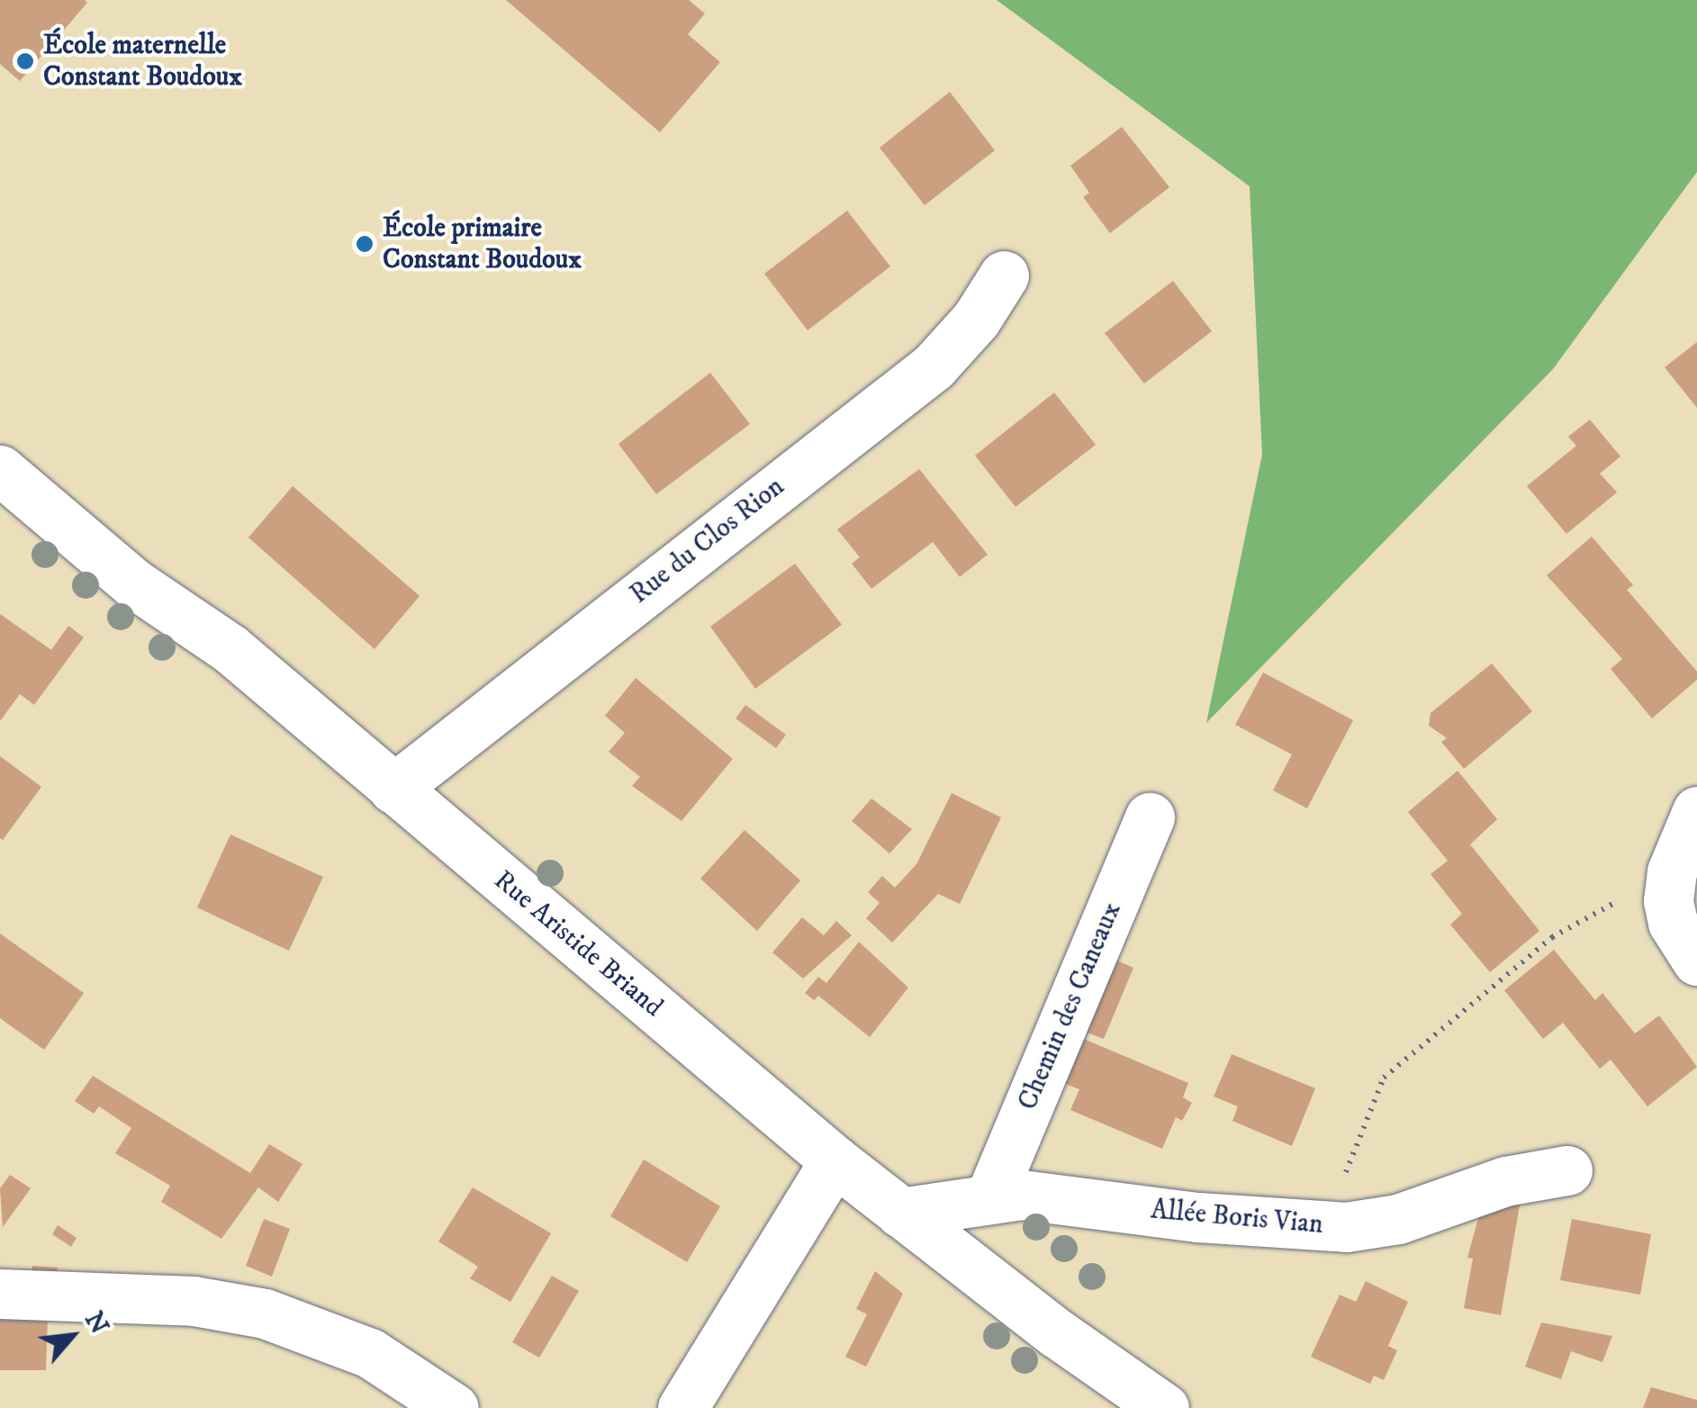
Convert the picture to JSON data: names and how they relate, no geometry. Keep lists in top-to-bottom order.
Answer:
{
  "streets": {
    "street": [
      "Rue du Clos Rion",
      "Rue Aristide Briand",
      "Chemin des Caneaux",
      "Allée Boris Vian"
    ]
  },
  "crossings": [
    ["Rue du Clos Rion", "Rue Aristide Briand"],
    ["Rue Aristide Briand", "Allée Boris Vian"],
    ["Chemin des Caneaux", "Allée Boris Vian"]
  ],
  "places": ["École maternelle Constant Boudoux", "École primaire Constant Boudoux"],
  "north": "top right"
}
